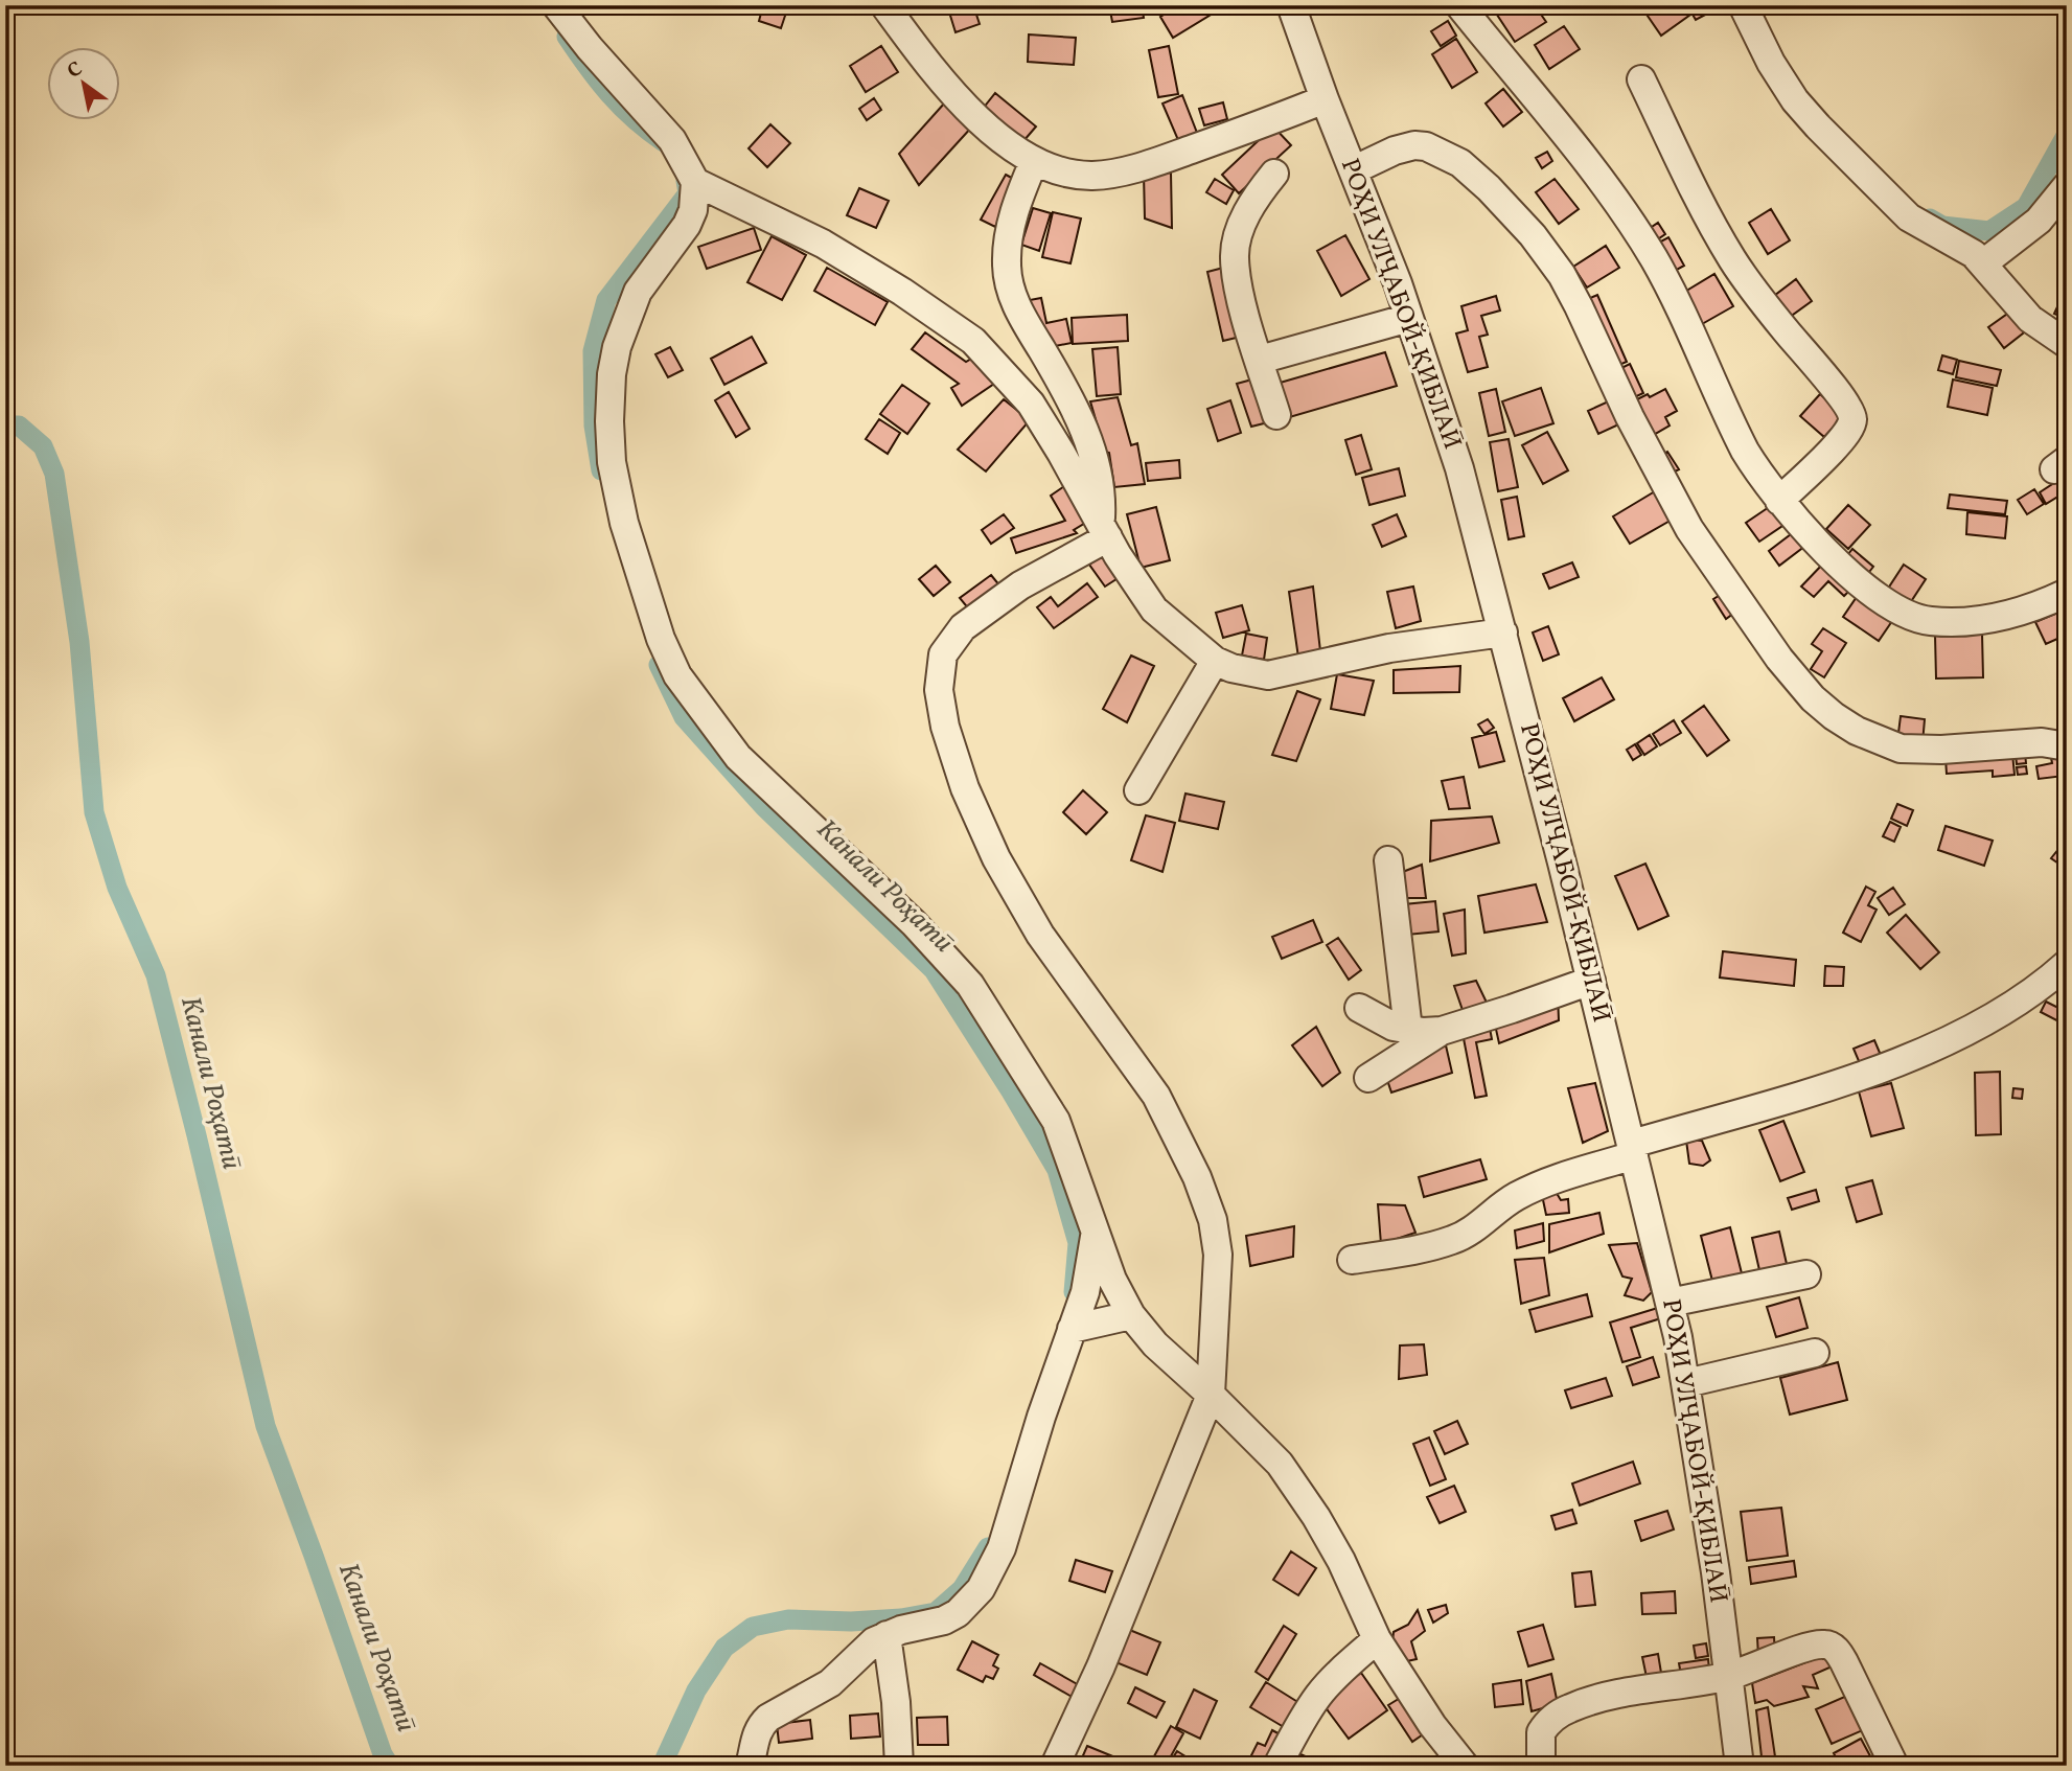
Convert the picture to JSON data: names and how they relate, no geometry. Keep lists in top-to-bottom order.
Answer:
{
  "streets": {
    "street": ["РОҲИ УЛҶАБОЙ-ҚИБЛАӢ"]
  },
  "water": ["Канали Роҳатӣ"],
  "north": "top left"
}
